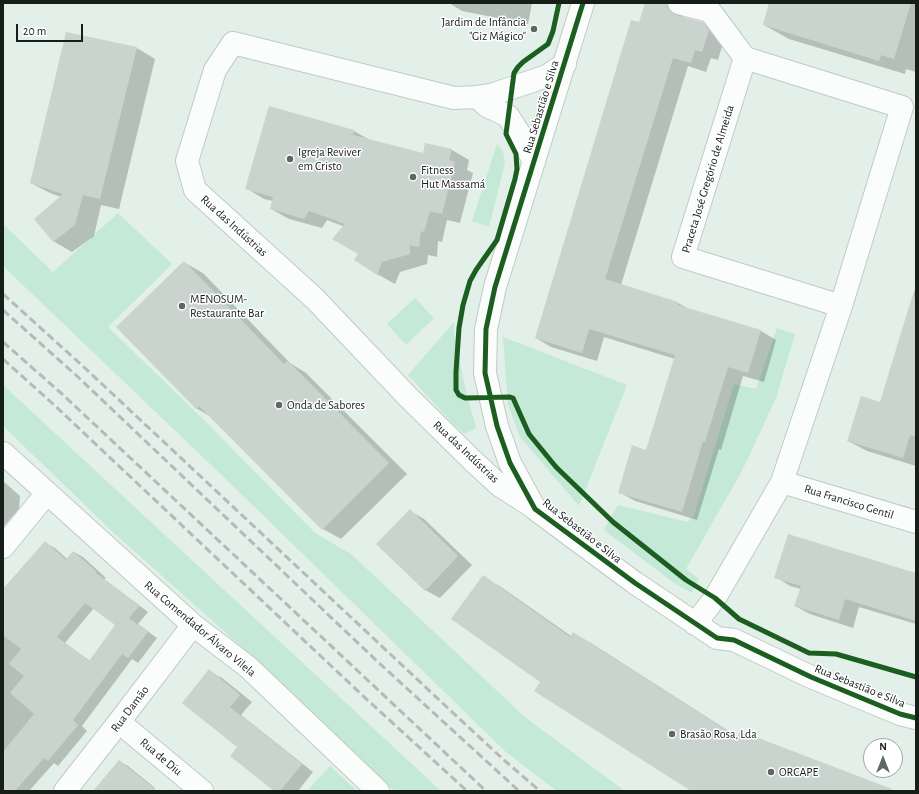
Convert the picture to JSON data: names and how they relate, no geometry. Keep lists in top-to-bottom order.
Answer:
{
  "streets": {
    "street": [
      "Rua Sebastião e Silva",
      "Praceta José Gregório de Almeida",
      "Rua das Indústrias",
      "Rua Francisco Gentil",
      "Rua Comendador Álvaro Vilela",
      "Rua Damão",
      "Rua de Diu"
    ]
  },
  "crossings": [
    ["Rua Sebastião e Silva", "Rua das Indústrias"],
    ["Rua Comendador Álvaro Vilela", "Rua Damão"],
    ["Rua Damão", "Rua de Diu"]
  ],
  "places": [
    "Jardim de Infância \"Giz Mágico\"",
    "Igreja Reviver em Cristo",
    "Fitness Hut Massamá",
    "MENOSUM- Restaurante Bar",
    "Onda de Sabores",
    "Brasão Rosa, Lda",
    "ORCAPE"
  ],
  "scale_bar": "20 m",
  "north": "top"
}
